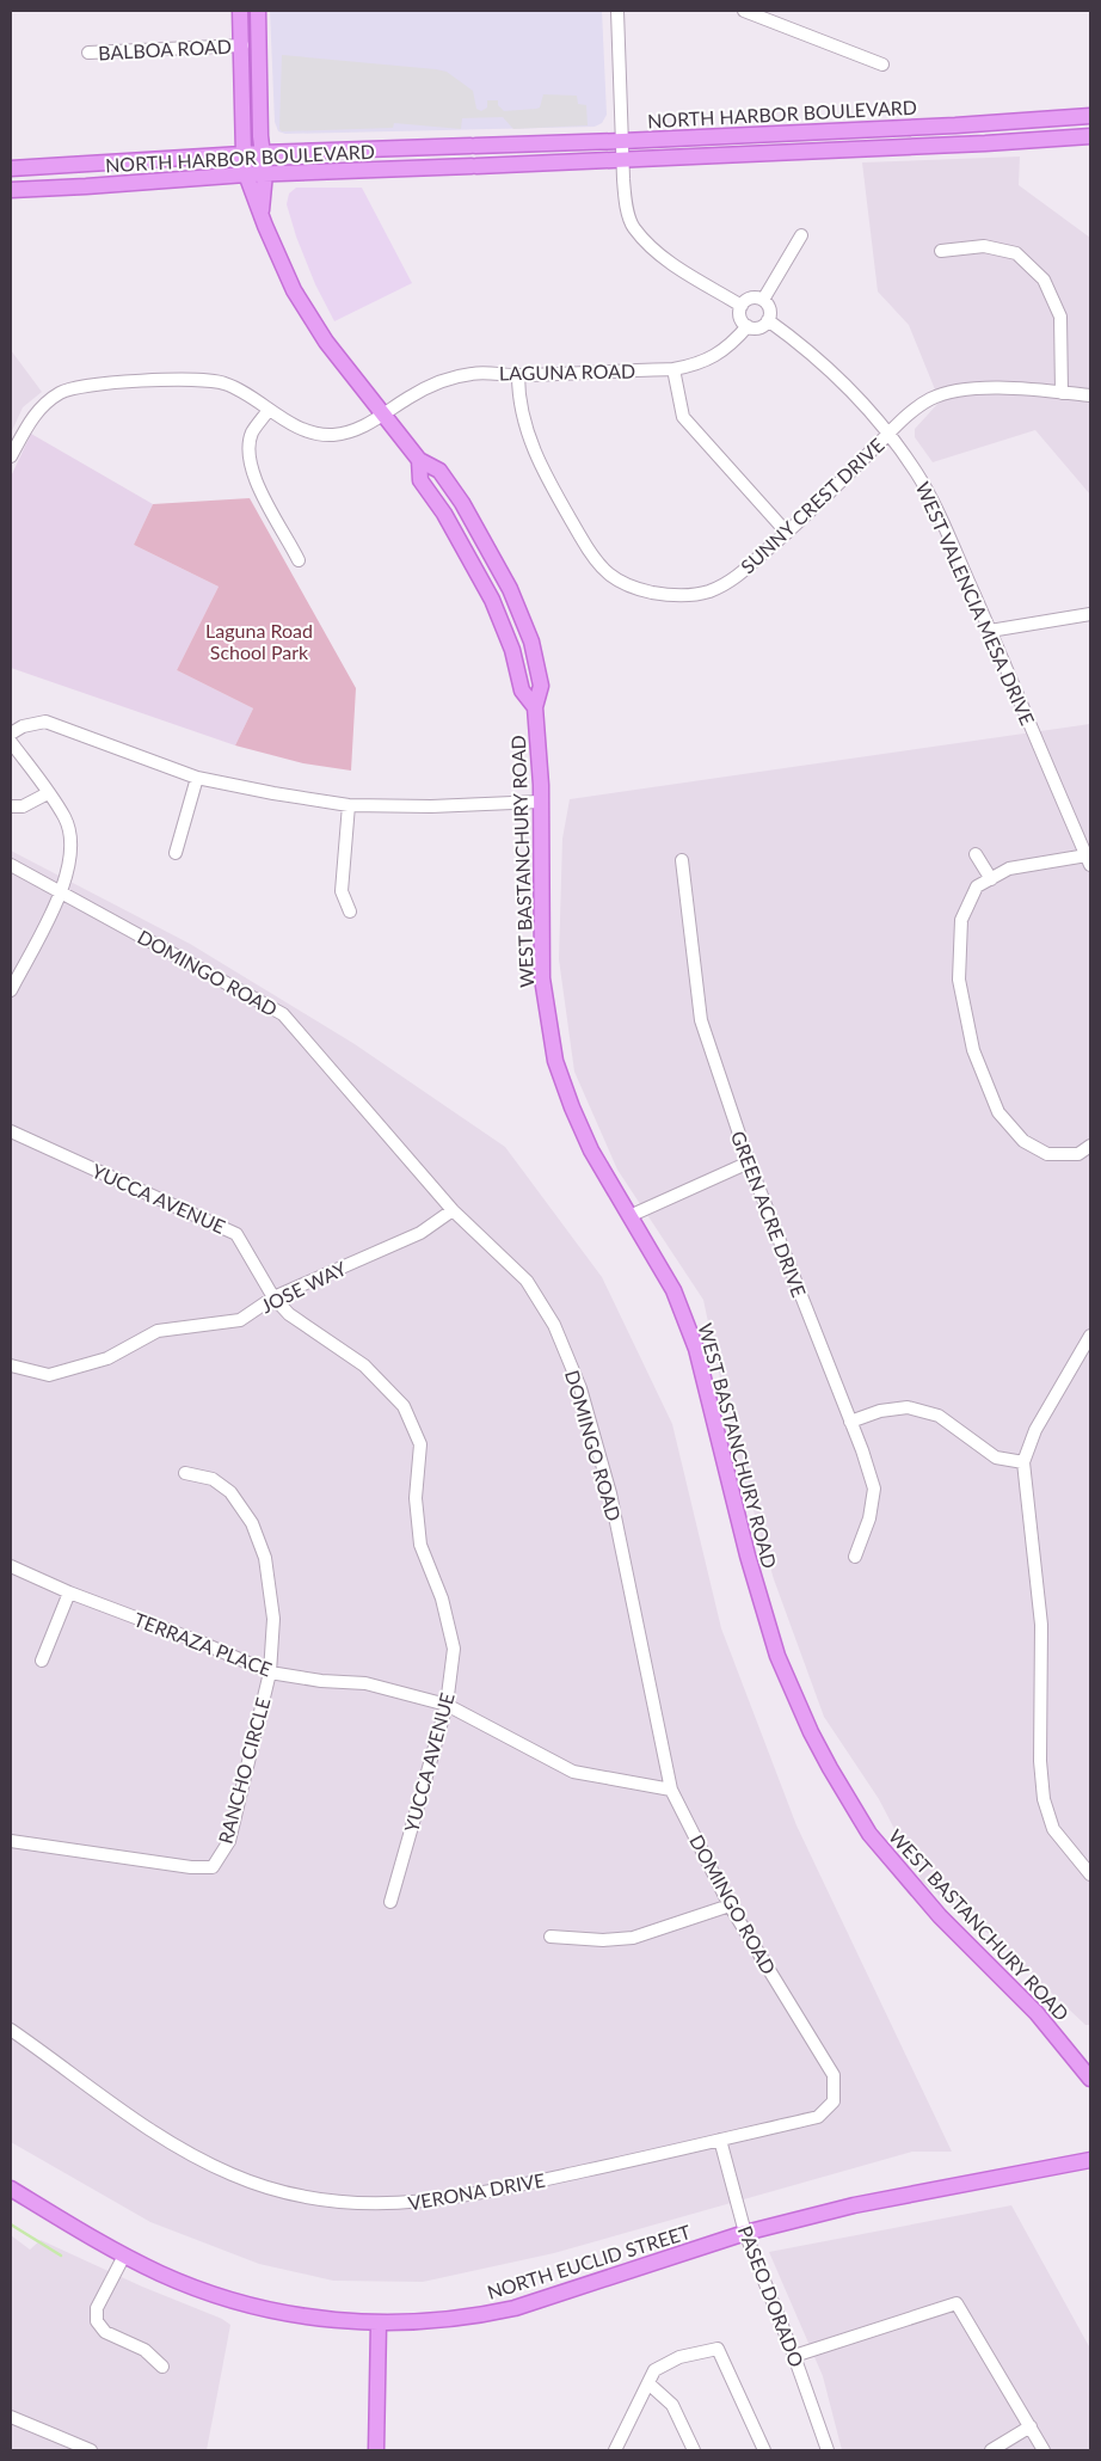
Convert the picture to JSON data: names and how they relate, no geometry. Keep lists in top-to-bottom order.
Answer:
{
  "streets": {
    "main road": ["NORTH HARBOR BOULEVARD", "WEST BASTANCHURY ROAD", "NORTH EUCLID STREET"],
    "street": [
      "BALBOA ROAD",
      "LAGUNA ROAD",
      "SUNNY CREST DRIVE",
      "WEST VALENCIA MESA DRIVE",
      "DOMINGO ROAD",
      "YUCCA AVENUE",
      "GREEN ACRE DRIVE",
      "JOSE WAY",
      "TERRAZA PLACE",
      "RANCHO CIRCLE",
      "VERONA DRIVE",
      "PASEO DORADO"
    ]
  },
  "crossings": [
    ["BALBOA ROAD", "WEST BASTANCHURY ROAD"],
    ["NORTH HARBOR BOULEVARD", "WEST BASTANCHURY ROAD"],
    ["LAGUNA ROAD", "SUNNY CREST DRIVE"],
    ["LAGUNA ROAD", "WEST VALENCIA MESA DRIVE"],
    ["LAGUNA ROAD", "WEST BASTANCHURY ROAD"],
    ["SUNNY CREST DRIVE", "WEST VALENCIA MESA DRIVE"],
    ["DOMINGO ROAD", "JOSE WAY"],
    ["DOMINGO ROAD", "TERRAZA PLACE"],
    ["DOMINGO ROAD", "VERONA DRIVE"],
    ["YUCCA AVENUE", "JOSE WAY"],
    ["YUCCA AVENUE", "TERRAZA PLACE"],
    ["TERRAZA PLACE", "RANCHO CIRCLE"],
    ["VERONA DRIVE", "PASEO DORADO"],
    ["NORTH EUCLID STREET", "PASEO DORADO"]
  ],
  "parks": ["Laguna Road School Park"]
}
